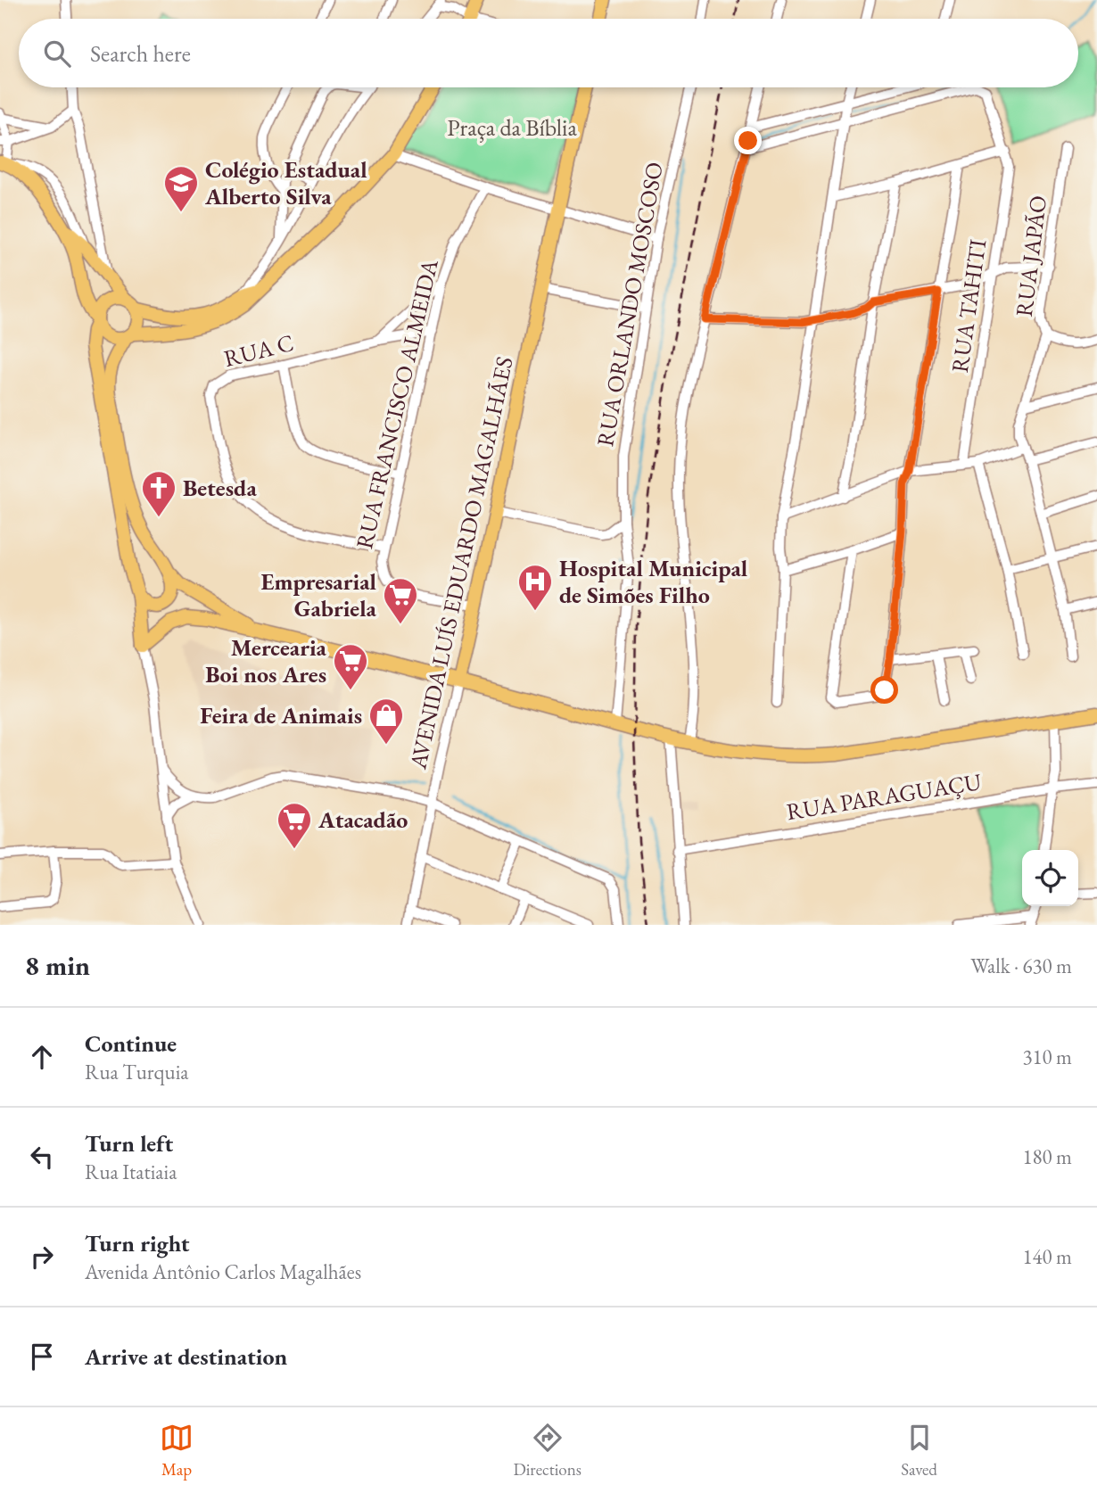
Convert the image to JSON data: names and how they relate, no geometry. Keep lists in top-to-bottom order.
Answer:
{
  "streets": {
    "main road": ["AVENIDA LUÍS EDUARDO MAGALHÃES"],
    "street": [
      "RUA JAPÃO",
      "RUA ORLANDO MOSCOSO",
      "RUA TAHITI",
      "RUA C",
      "RUA FRANCISCO ALMEIDA",
      "RUA PARAGUAÇU"
    ]
  },
  "crossings": [
    ["RUA C", "RUA FRANCISCO ALMEIDA"],
    ["RUA FRANCISCO ALMEIDA", "AVENIDA LUÍS EDUARDO MAGALHÃES"]
  ],
  "parks": ["Praça da Bíblia"],
  "places": {
    "school or university": ["Colégio Estadual Alberto Silva"],
    "church": ["Betesda"],
    "hospital": ["Hospital Municipal de Simões Filho"],
    "supermarket": ["Empresarial Gabriela", "Mercearia Boi nos Ares", "Atacadão"],
    "shop": ["Feira de Animais"]
  },
  "page": {
    "search": "Search here",
    "heading": ["8 min", "Walk · 630 m"],
    "list": [
      ["Continue", "Rua Turquia", "310 m"],
      ["Turn left", "Rua Itatiaia", "180 m"],
      ["Turn right", "Avenida Antônio Carlos Magalhães", "140 m"],
      "Arrive at destination"
    ],
    "nav": ["Map", "Directions", "Saved"]
  }
}
